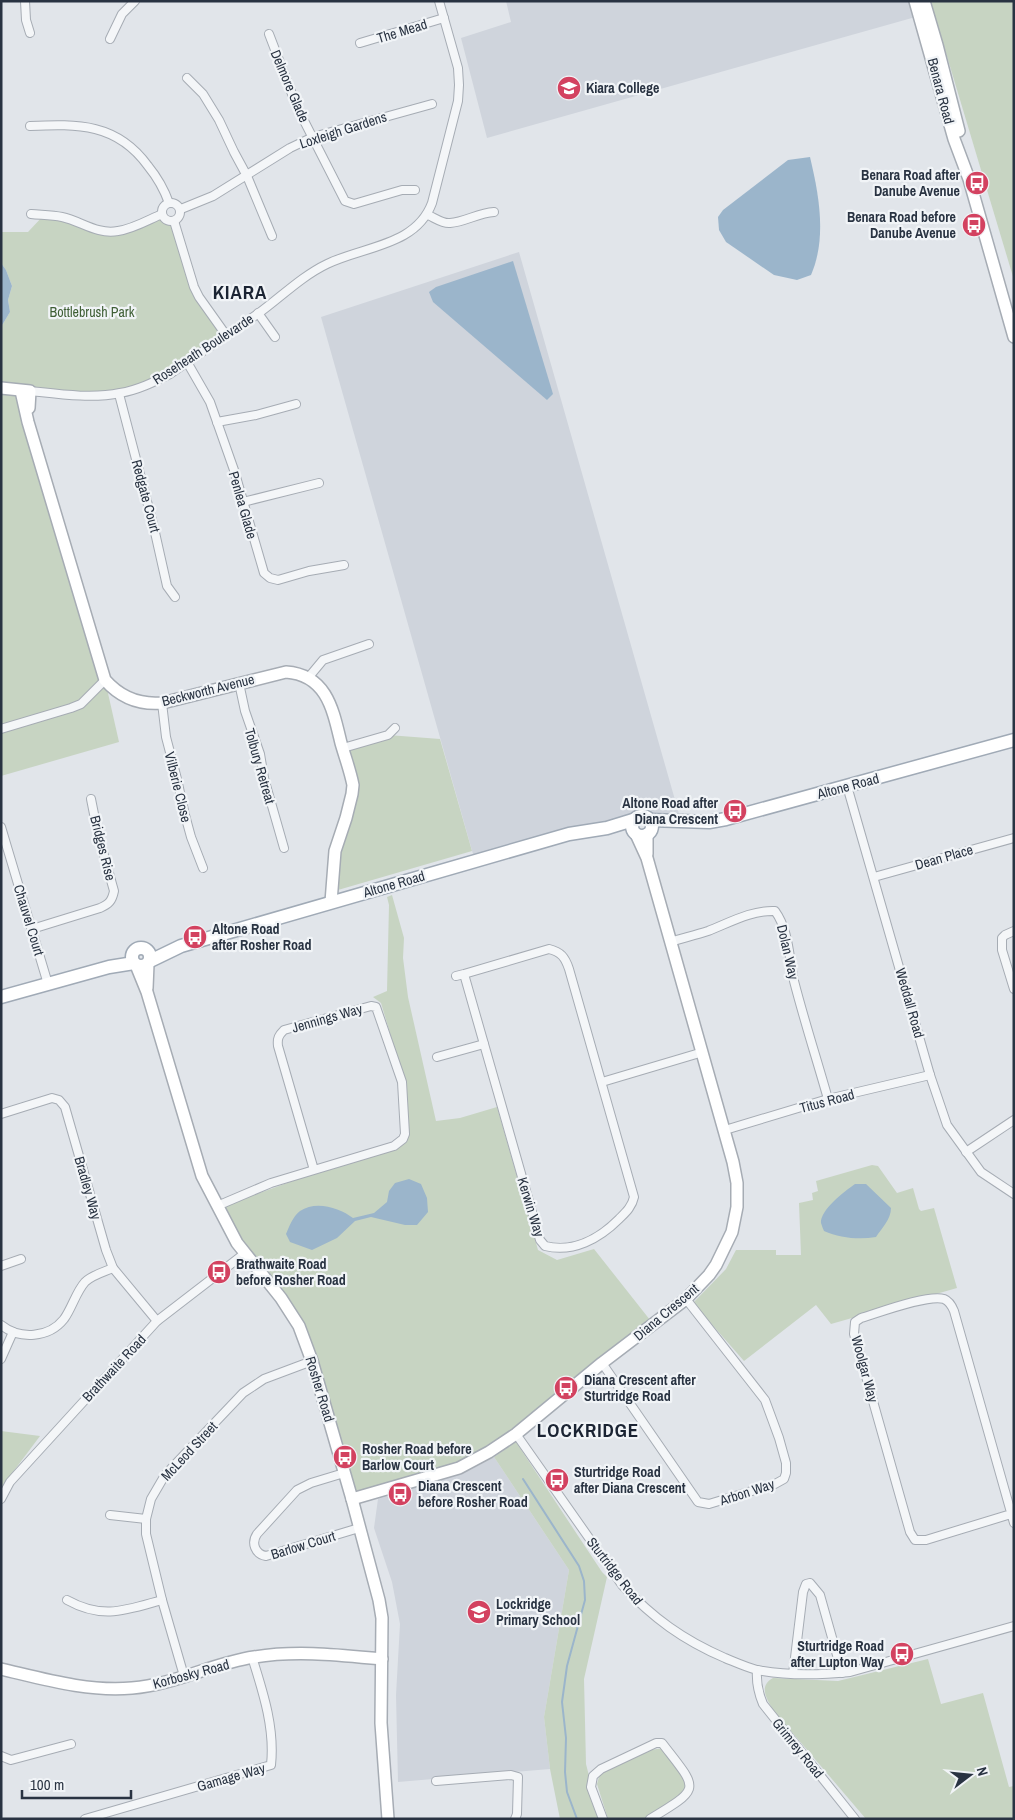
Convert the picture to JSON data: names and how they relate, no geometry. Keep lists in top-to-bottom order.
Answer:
{
  "streets": {
    "main road": ["Altone Road"],
    "street": [
      "The Mead",
      "Delmore Glade",
      "Benara Road",
      "Loxleigh Gardens",
      "Roseheath Boulevarde",
      "Redgate Court",
      "Penlea Glade",
      "Beckworth Avenue",
      "Tolbury Retreat",
      "Vilberie Close",
      "Bridges Rise",
      "Dean Place",
      "Chauvel Court",
      "Dolan Way",
      "Weddall Road",
      "Jennings Way",
      "Titus Road",
      "Bradley Way",
      "Kerwin Way",
      "Diana Crescent",
      "Brathwaite Road",
      "Woolgar Way",
      "Rosher Road",
      "McLeod Street",
      "Arbon Way",
      "Barlow Court",
      "Sturtridge Road",
      "Korbosky Road",
      "Grimrey Road",
      "Gamage Way"
    ]
  },
  "crossings": [
    ["Delmore Glade", "Loxleigh Gardens"],
    ["Roseheath Boulevarde", "Redgate Court"],
    ["Roseheath Boulevarde", "Penlea Glade"],
    ["Beckworth Avenue", "Tolbury Retreat"],
    ["Beckworth Avenue", "Vilberie Close"],
    ["Altone Road", "Chauvel Court"],
    ["Altone Road", "Weddall Road"],
    ["Altone Road", "Diana Crescent"],
    ["Altone Road", "Rosher Road"],
    ["Bridges Rise", "Chauvel Court"],
    ["Dean Place", "Weddall Road"],
    ["Dolan Way", "Titus Road"],
    ["Dolan Way", "Diana Crescent"],
    ["Weddall Road", "Titus Road"],
    ["Jennings Way", "Rosher Road"],
    ["Titus Road", "Diana Crescent"],
    ["Bradley Way", "Brathwaite Road"],
    ["Diana Crescent", "Rosher Road"],
    ["Diana Crescent", "Arbon Way"],
    ["Diana Crescent", "Sturtridge Road"],
    ["Brathwaite Road", "Rosher Road"],
    ["Rosher Road", "McLeod Street"],
    ["Rosher Road", "Barlow Court"],
    ["Rosher Road", "Korbosky Road"],
    ["McLeod Street", "Korbosky Road"],
    ["Sturtridge Road", "Grimrey Road"],
    ["Korbosky Road", "Gamage Way"]
  ],
  "districts": ["KIARA", "LOCKRIDGE"],
  "parks": ["Bottlebrush Park"],
  "places": {
    "school or university": ["Kiara College", "Lockridge Primary School"],
    "bus stop": [
      "Benara Road after Danube Avenue",
      "Benara Road before Danube Avenue",
      "Altone Road after Diana Crescent",
      "Altone Road after Rosher Road",
      "Brathwaite Road before Rosher Road",
      "Diana Crescent after Sturtridge Road",
      "Rosher Road before Barlow Court",
      "Sturtridge Road after Diana Crescent",
      "Diana Crescent before Rosher Road",
      "Sturtridge Road after Lupton Way"
    ]
  },
  "scale_bar": "100 m",
  "north": "right"
}
